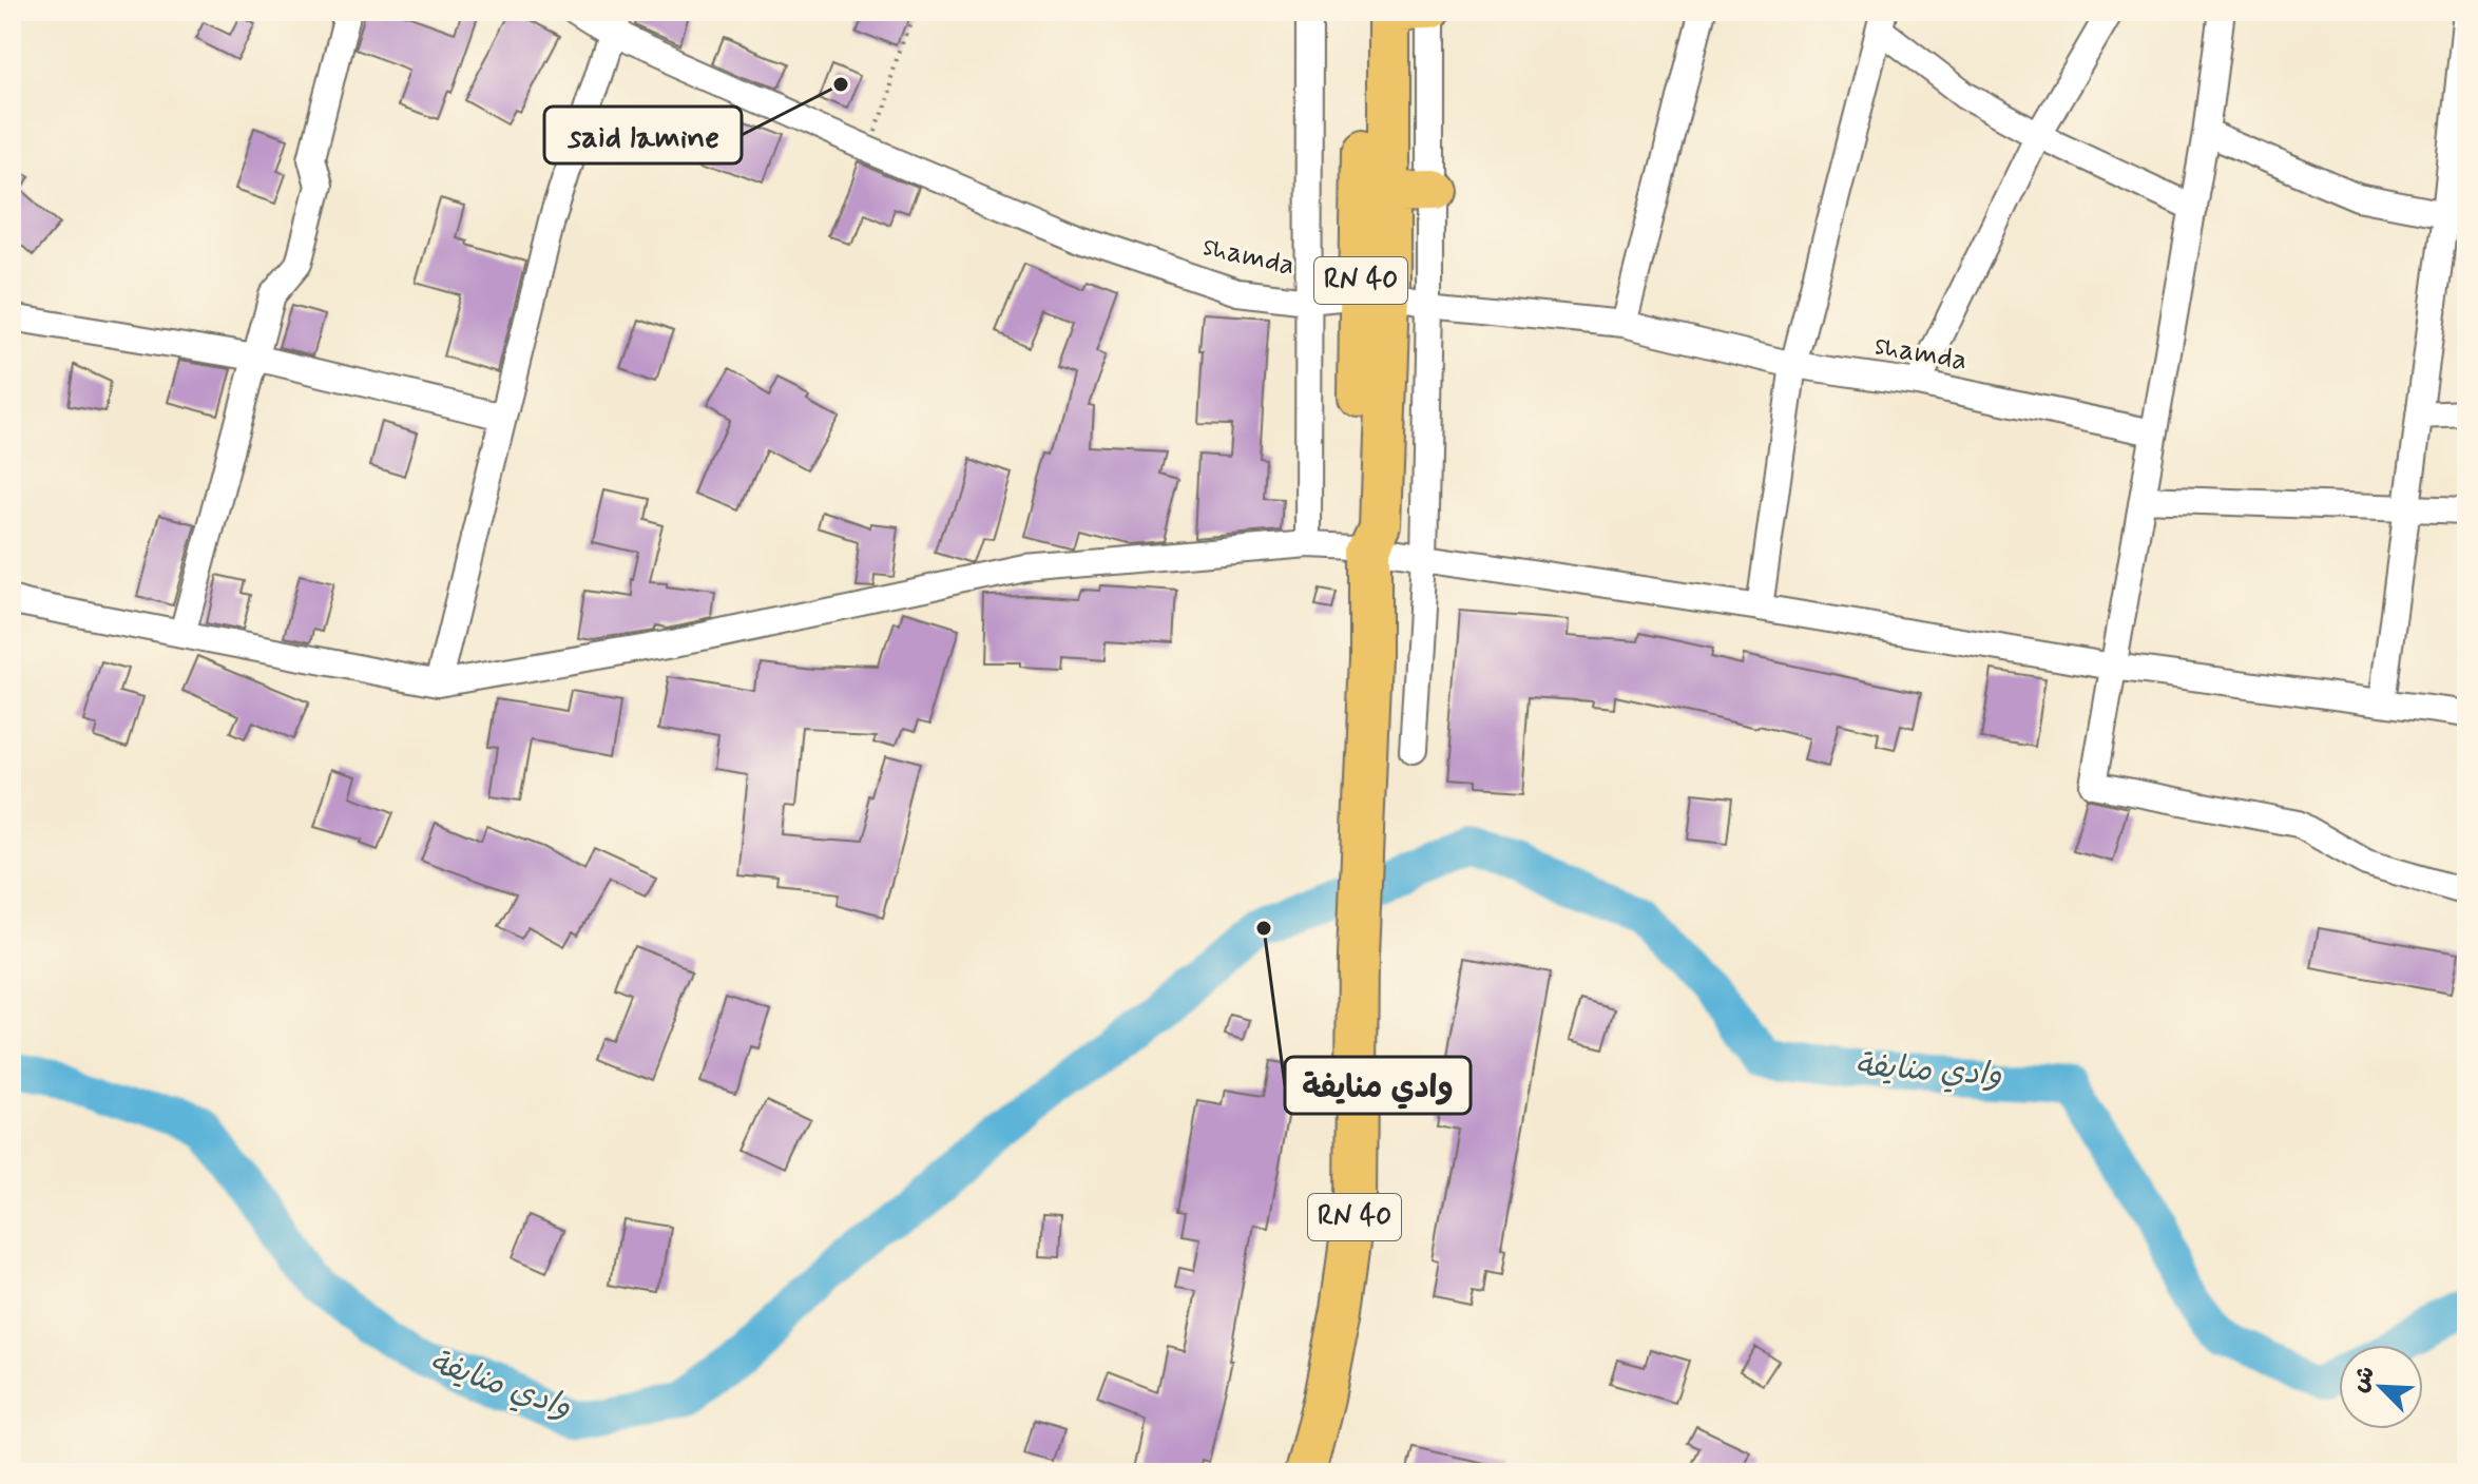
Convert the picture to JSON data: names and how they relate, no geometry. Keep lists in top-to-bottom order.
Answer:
{
  "streets": {
    "main road": ["RN 40"],
    "street": ["shamda"]
  },
  "crossings": [
    ["shamda", "RN 40"]
  ],
  "water": ["وادي منايفة"],
  "places": ["said lamine", "وادي منايفة"],
  "north": "top left"
}
